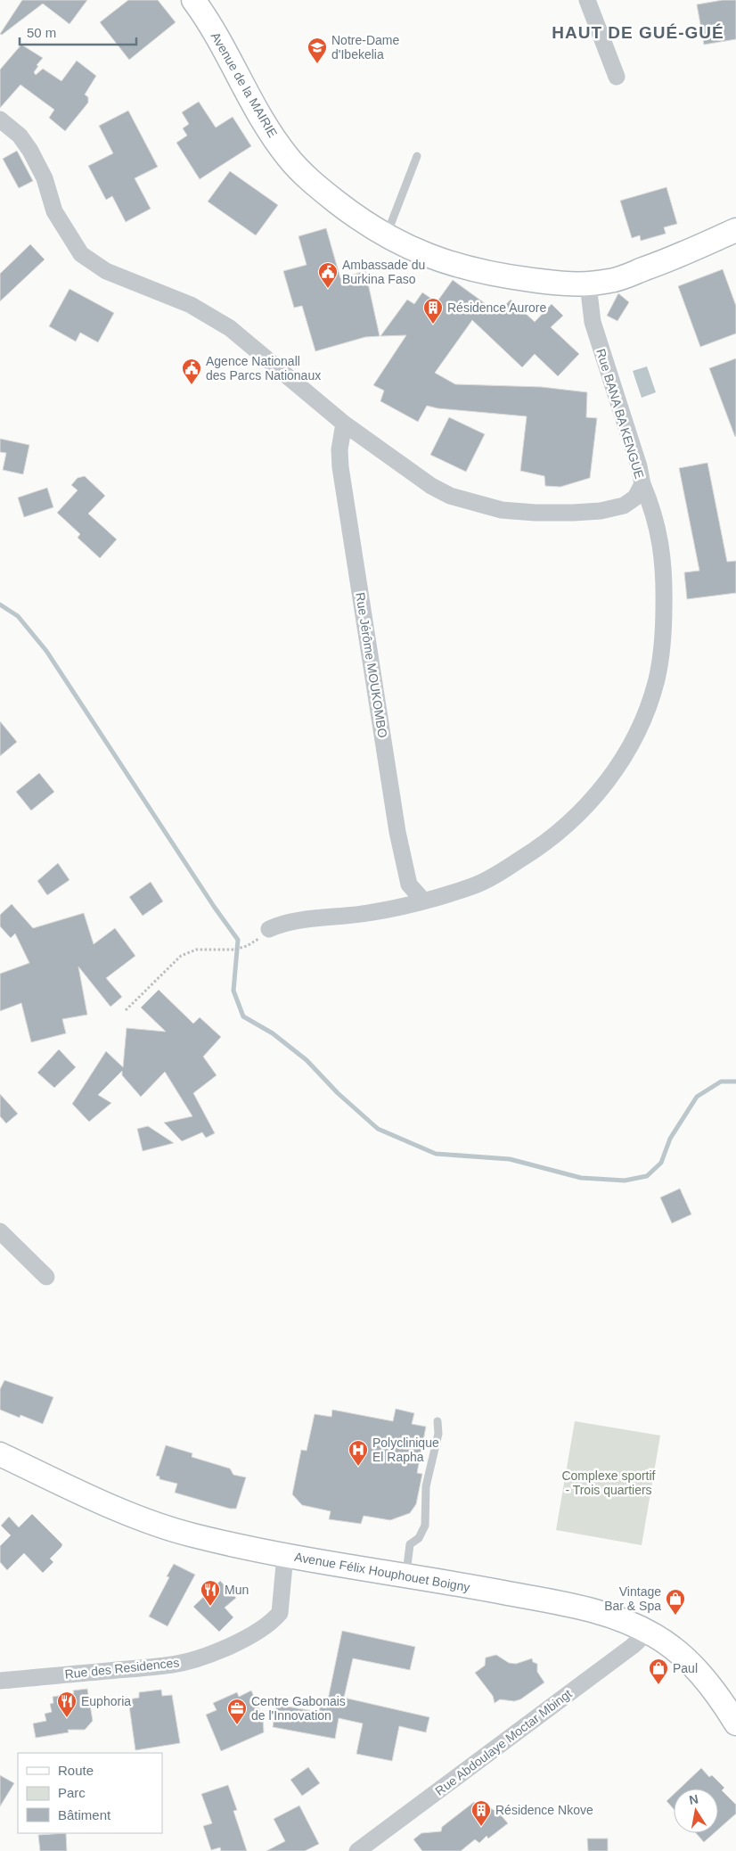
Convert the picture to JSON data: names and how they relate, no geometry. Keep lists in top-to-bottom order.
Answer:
{
  "streets": {
    "main road": ["Avenue de la MAIRIE", "Avenue Félix Houphouet Boigny"],
    "street": [
      "Rue BANA BA KENGUE",
      "Rue Jérôme MOUKOMBO",
      "Rue des Residences",
      "Rue Abdoulaye Moctar Mbingt"
    ]
  },
  "crossings": [
    ["Avenue de la MAIRIE", "Rue BANA BA KENGUE"],
    ["Rue BANA BA KENGUE", "Rue Jérôme MOUKOMBO"],
    ["Avenue Félix Houphouet Boigny", "Rue des Residences"],
    ["Avenue Félix Houphouet Boigny", "Rue Abdoulaye Moctar Mbingt"]
  ],
  "districts": ["HAUT DE GUÉ-GUÉ"],
  "parks": ["Complexe sportif - Trois quartiers"],
  "places": {
    "school or university": ["Notre-Dame d'Ibekelia"],
    "public building": ["Ambassade du Burkina Faso", "Agence Nationall des Parcs Nationaux"],
    "building": ["Résidence Aurore", "Résidence Nkove"],
    "hospital": ["Polyclinique El Rapha"],
    "restaurant": ["Mun", "Euphoria"],
    "shop": ["Vintage Bar & Spa", "Paul"],
    "office": ["Centre Gabonais de l'Innovation"]
  },
  "legend": ["Route", "Parc", "Bâtiment"],
  "scale_bar": "50 m",
  "north": "top"
}
